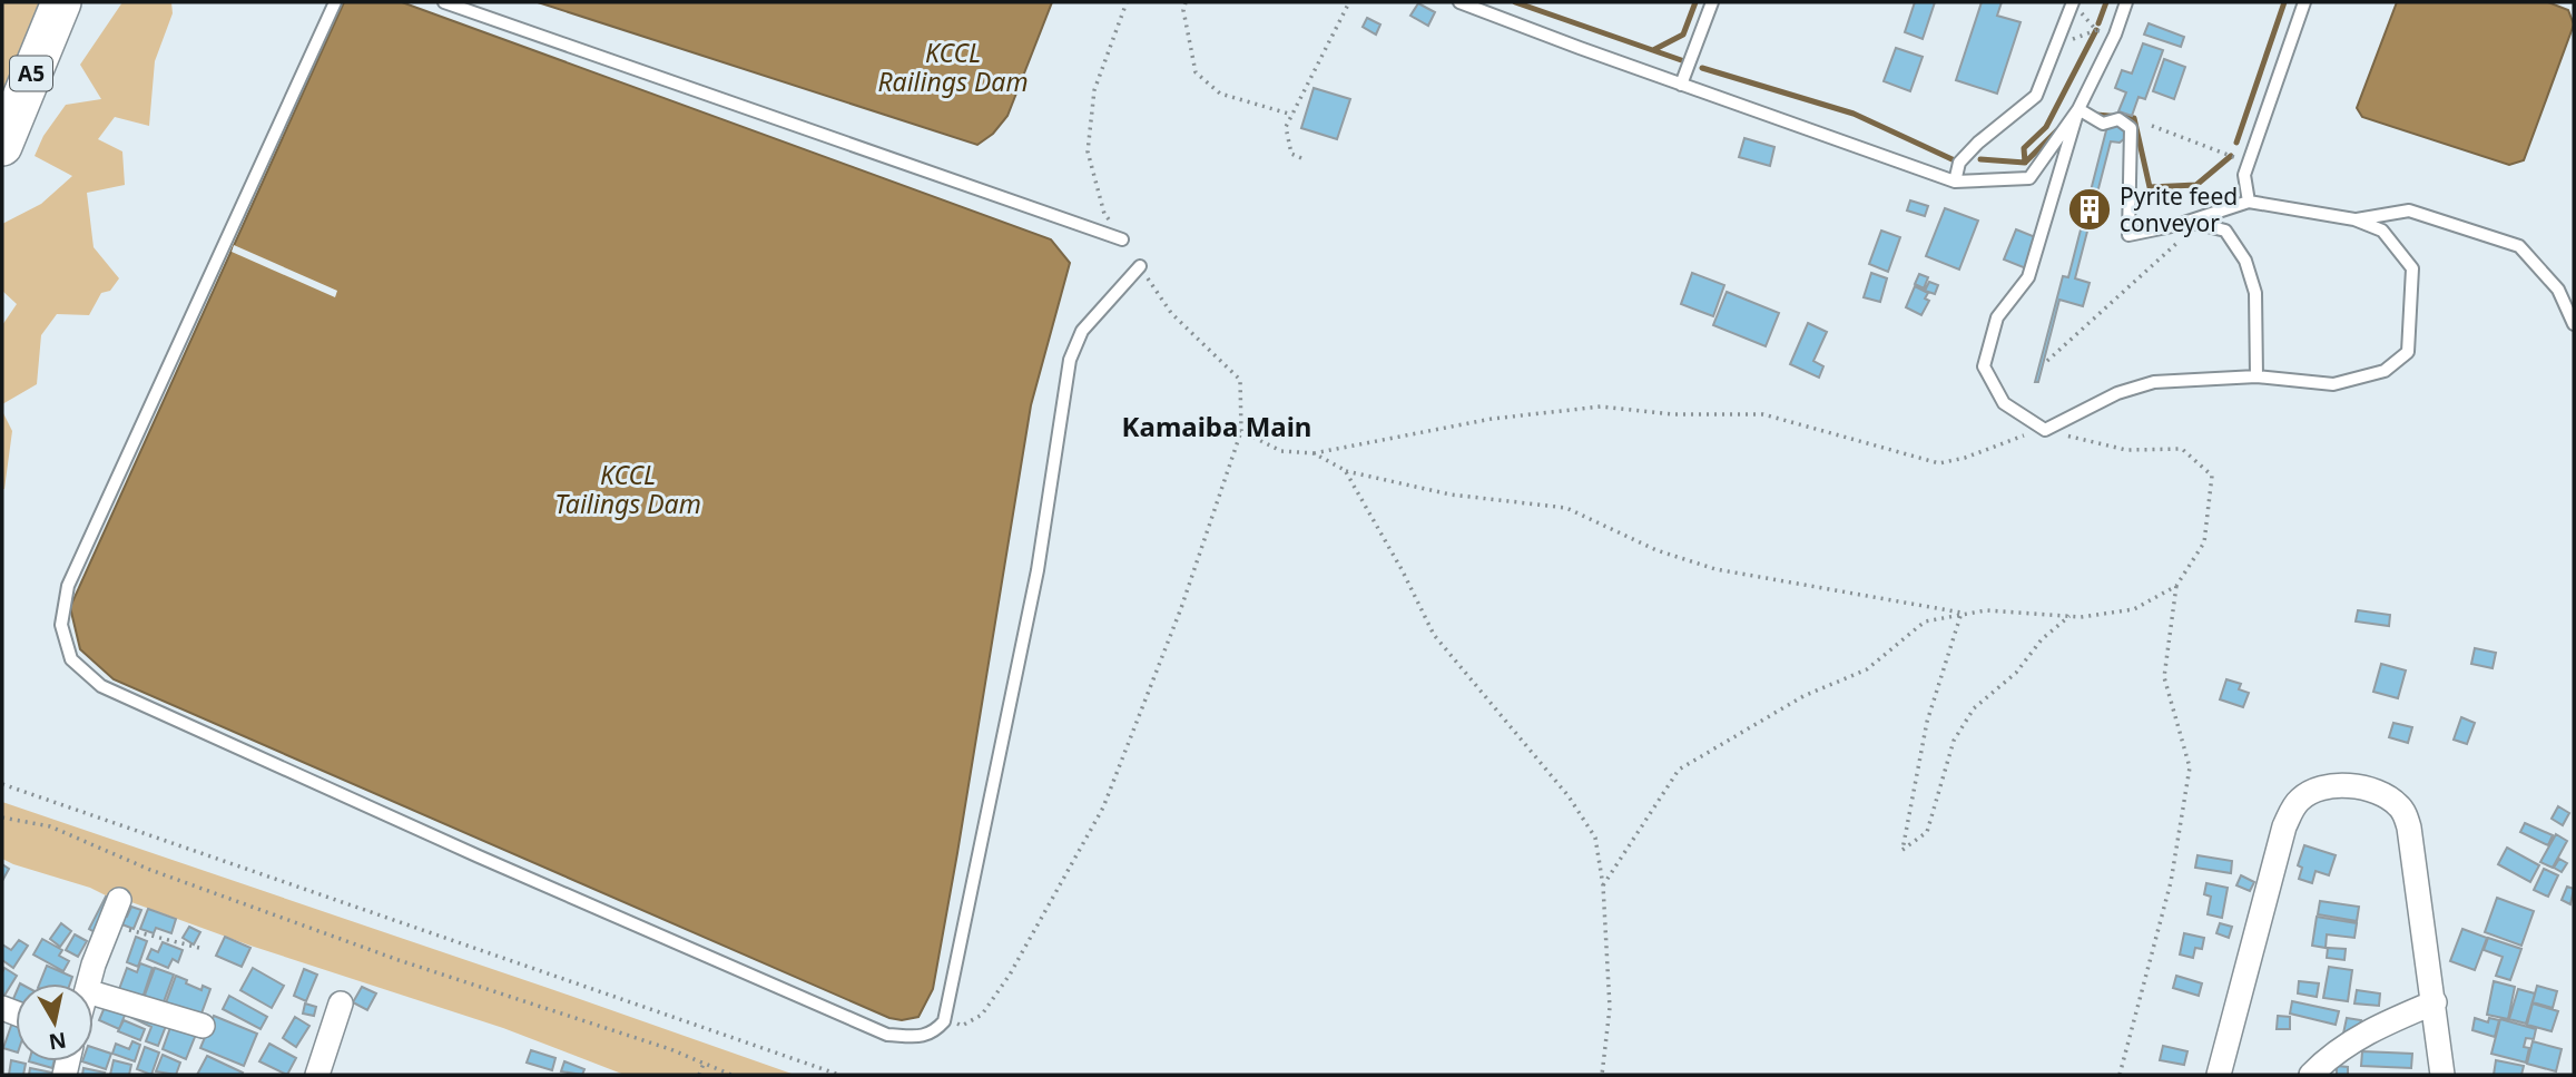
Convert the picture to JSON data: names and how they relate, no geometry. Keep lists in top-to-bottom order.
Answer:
{
  "streets": {
    "highway": ["A5"]
  },
  "districts": ["Kamaiba Main"],
  "water": ["KCCL Railings Dam", "KCCL Tailings Dam"],
  "places": {
    "building": ["Pyrite feed conveyor"]
  },
  "north": "bottom"
}
